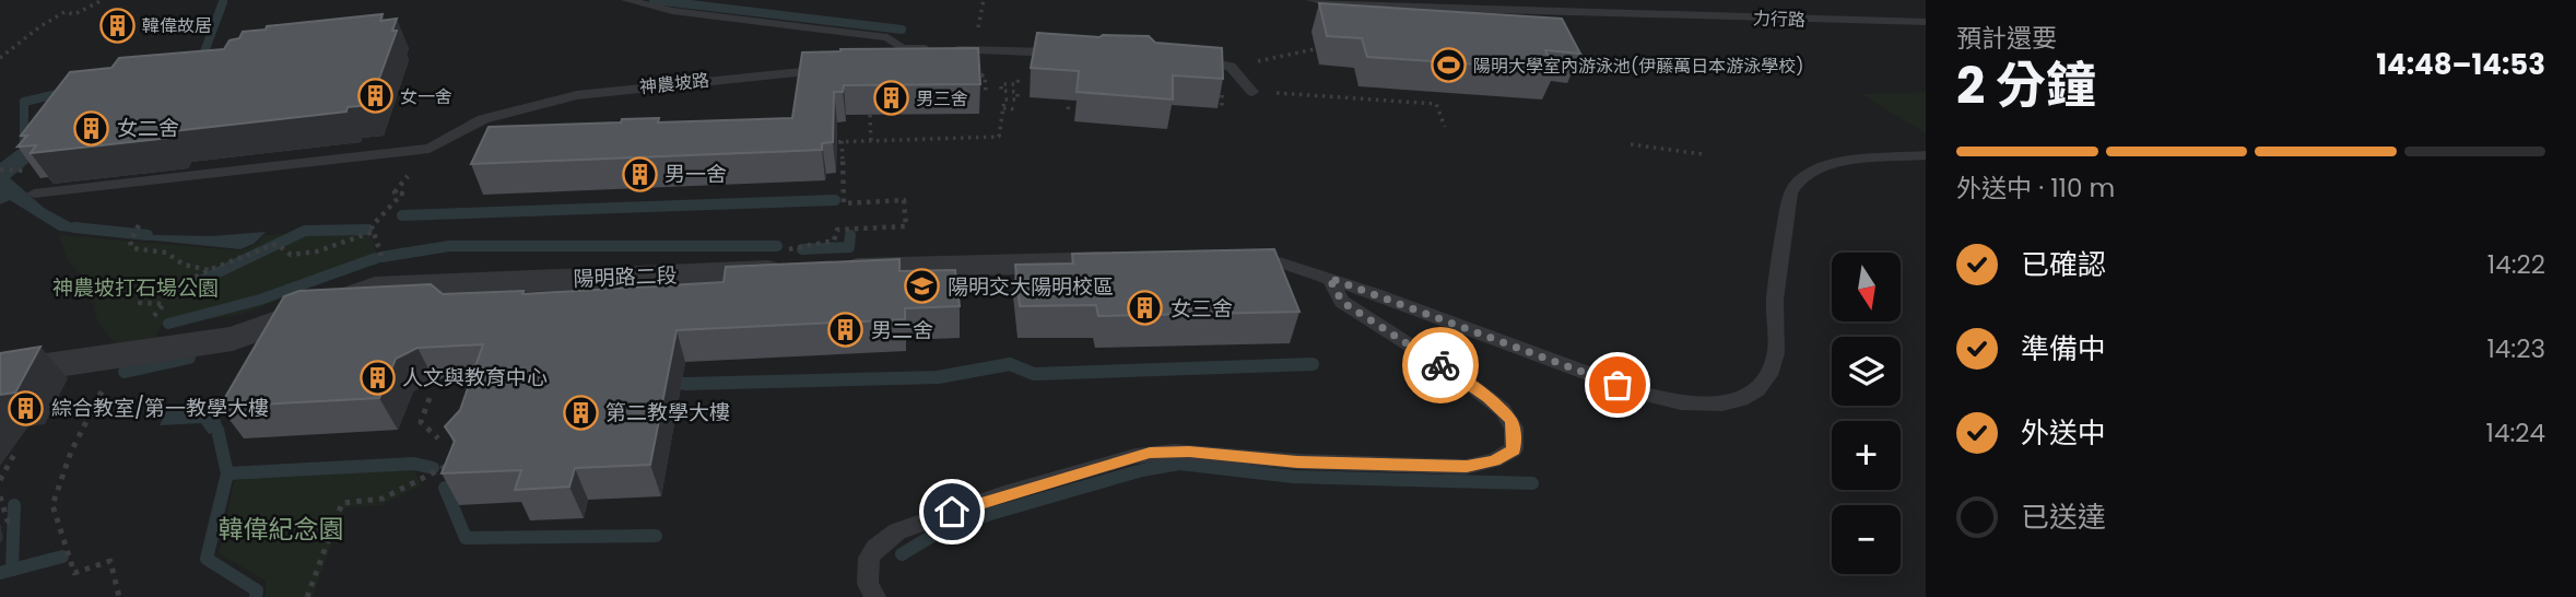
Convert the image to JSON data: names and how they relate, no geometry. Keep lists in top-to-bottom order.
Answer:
{
  "streets": {
    "street": ["陽明路二段"],
    "lane": ["力行路", "神農坡路"]
  },
  "parks": ["神農坡打石場公園", "韓偉紀念園"],
  "places": {
    "building": [
      "韓偉故居",
      "女一舍",
      "男三舍",
      "女二舍",
      "男一舍",
      "女三舍",
      "男二舍",
      "人文與教育中心",
      "綜合教室/第一教學大樓",
      "第二教學大樓"
    ],
    "sports": ["陽明大學室內游泳池(伊藤萬日本游泳學校)"],
    "school or university": ["陽明交大陽明校區"]
  },
  "north": "bottom",
  "page": {
    "heading": ["2 分鐘", "預計還要", "14:48–14:53"],
    "bar": "外送中 · 110 m",
    "list": [
      ["已確認", "14:22"],
      ["準備中", "14:23"],
      ["外送中", "14:24"],
      "已送達"
    ],
    "map_buttons": ["+", "−"]
  }
}
